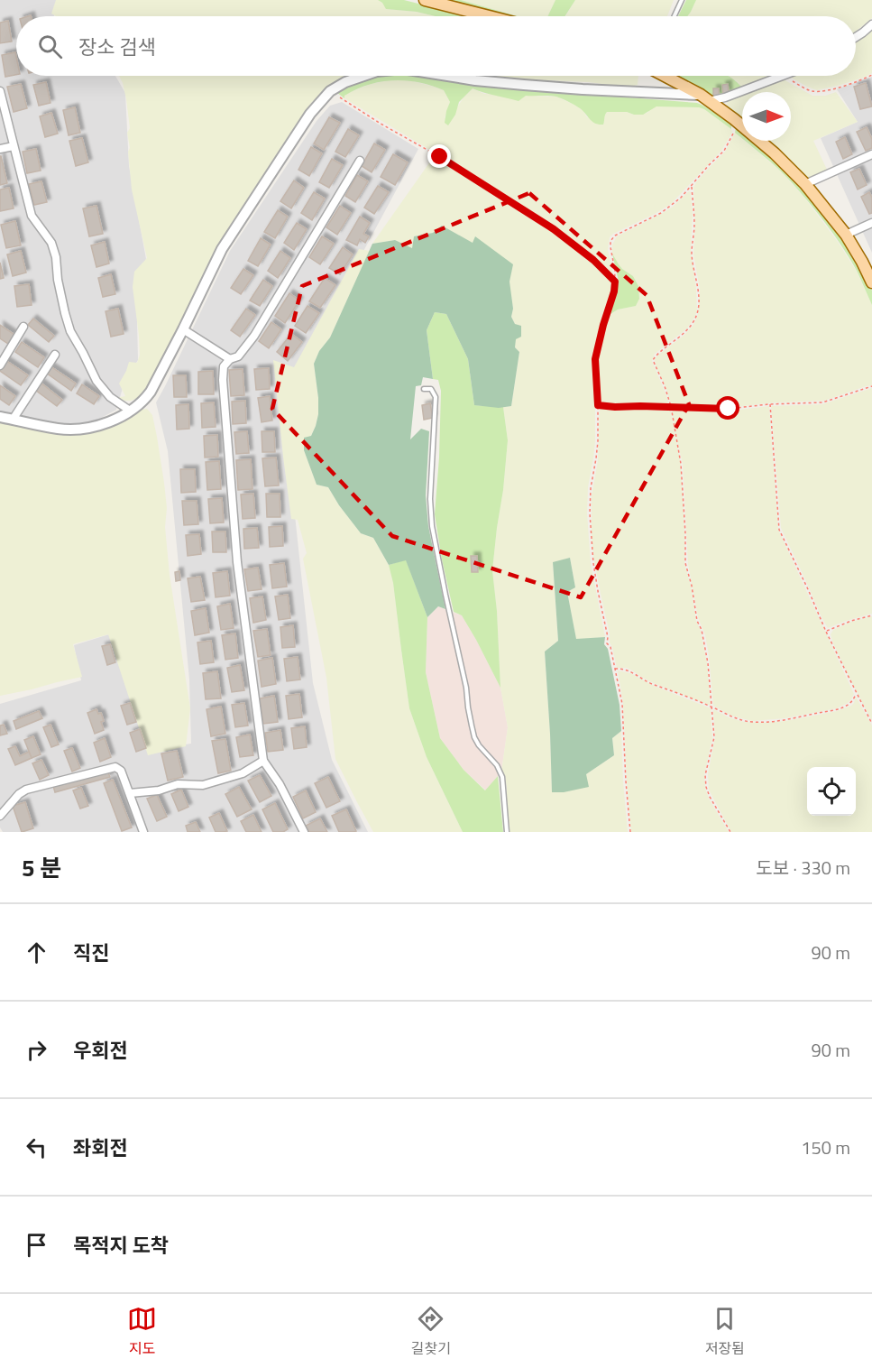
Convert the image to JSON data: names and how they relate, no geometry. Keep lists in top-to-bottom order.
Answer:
{
  "north": "right",
  "page": {
    "search": "장소 검색",
    "heading": ["5 분", "도보 · 330 m"],
    "list": [
      ["직진", "90 m"],
      ["우회전", "90 m"],
      ["좌회전", "150 m"],
      "목적지 도착"
    ],
    "nav": ["지도", "길찾기", "저장됨"]
  }
}
